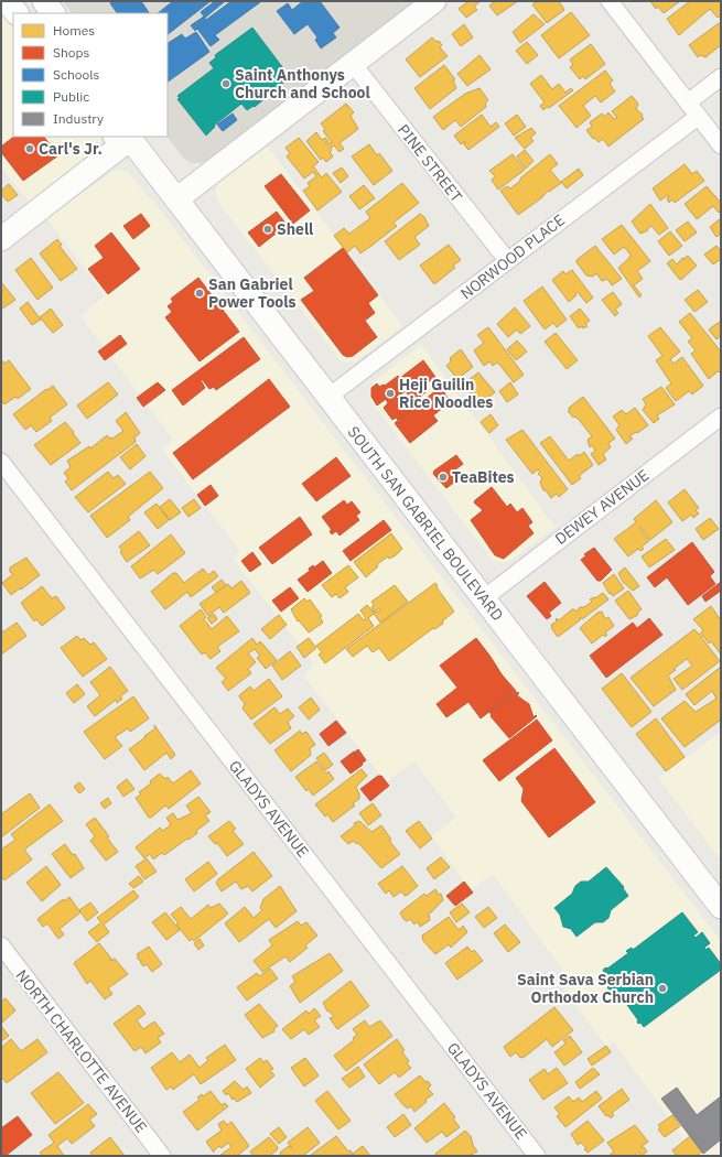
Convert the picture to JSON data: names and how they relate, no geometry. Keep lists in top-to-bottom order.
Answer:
{
  "streets": {
    "main road": ["SOUTH SAN GABRIEL BOULEVARD"],
    "street": [
      "PINE STREET",
      "NORWOOD PLACE",
      "DEWEY AVENUE",
      "GLADYS AVENUE",
      "NORTH CHARLOTTE AVENUE"
    ]
  },
  "crossings": [
    ["PINE STREET", "NORWOOD PLACE"],
    ["NORWOOD PLACE", "SOUTH SAN GABRIEL BOULEVARD"],
    ["DEWEY AVENUE", "SOUTH SAN GABRIEL BOULEVARD"]
  ],
  "places": [
    "Saint Anthonys Church and School",
    "Carl's Jr.",
    "Shell",
    "San Gabriel Power Tools",
    "Heji Guilin Rice Noodles",
    "TeaBites",
    "Saint Sava Serbian Orthodox Church"
  ],
  "legend": [
    "Homes",
    "Shops",
    "Schools",
    "Public",
    "Industry"
  ]
}
